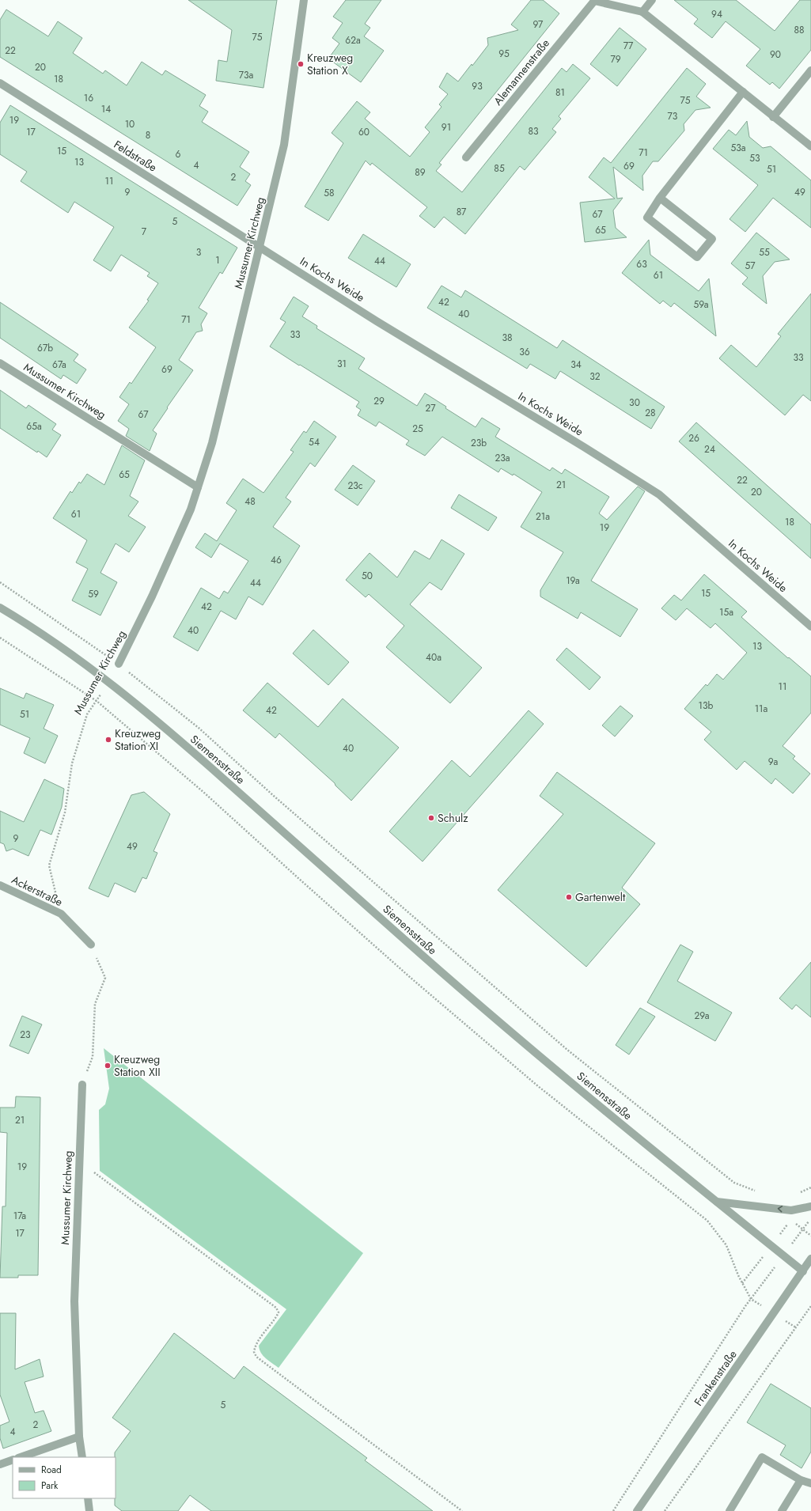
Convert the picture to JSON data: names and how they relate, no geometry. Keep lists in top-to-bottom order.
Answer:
{
  "streets": {
    "street": [
      "Alemannenstraße",
      "Feldstraße",
      "Mussumer Kirchweg",
      "In Kochs Weide",
      "Siemensstraße",
      "Ackerstraße",
      "Frankenstraße"
    ]
  },
  "crossings": [
    ["Feldstraße", "Mussumer Kirchweg"],
    ["Feldstraße", "In Kochs Weide"],
    ["Mussumer Kirchweg", "In Kochs Weide"],
    ["Mussumer Kirchweg", "Siemensstraße"],
    ["Mussumer Kirchweg", "Ackerstraße"],
    ["Siemensstraße", "Frankenstraße"]
  ],
  "places": [
    "Kreuzweg Station X",
    "Kreuzweg Station XI",
    "Schulz",
    "Gartenwelt",
    "Kreuzweg Station XII"
  ],
  "house_numbers": [
    "94",
    "97",
    "88",
    "75",
    "62a",
    "77",
    "22",
    "95",
    "90",
    "79",
    "20",
    "73a",
    "18",
    "93",
    "81",
    "16",
    "75",
    "14",
    "73",
    "19",
    "10",
    "91",
    "83",
    "17",
    "60",
    "8",
    "53a",
    "15",
    "71",
    "6",
    "53",
    "13",
    "4",
    "69",
    "85",
    "51",
    "89",
    "2",
    "11",
    "9",
    "49",
    "58",
    "87",
    "67",
    "5",
    "65",
    "7",
    "3",
    "55",
    "1",
    "44",
    "63",
    "57",
    "61",
    "42",
    "59a",
    "40",
    "71",
    "33",
    "38",
    "67b",
    "36",
    "33",
    "31",
    "67a",
    "34",
    "69",
    "32",
    "29",
    "30",
    "27",
    "28",
    "67",
    "65a",
    "25",
    "26",
    "54",
    "23b",
    "24",
    "23a",
    "65",
    "22",
    "21",
    "23c",
    "20",
    "48",
    "61",
    "21a",
    "18",
    "19",
    "46",
    "50",
    "19a",
    "44",
    "15",
    "59",
    "42",
    "15a",
    "40",
    "13",
    "40a",
    "11",
    "13b",
    "11a",
    "42",
    "51",
    "40",
    "9a",
    "9",
    "49",
    "29a",
    "23",
    "21",
    "19",
    "17a",
    "17",
    "5",
    "2",
    "4"
  ],
  "legend": ["Road", "Park"]
}
